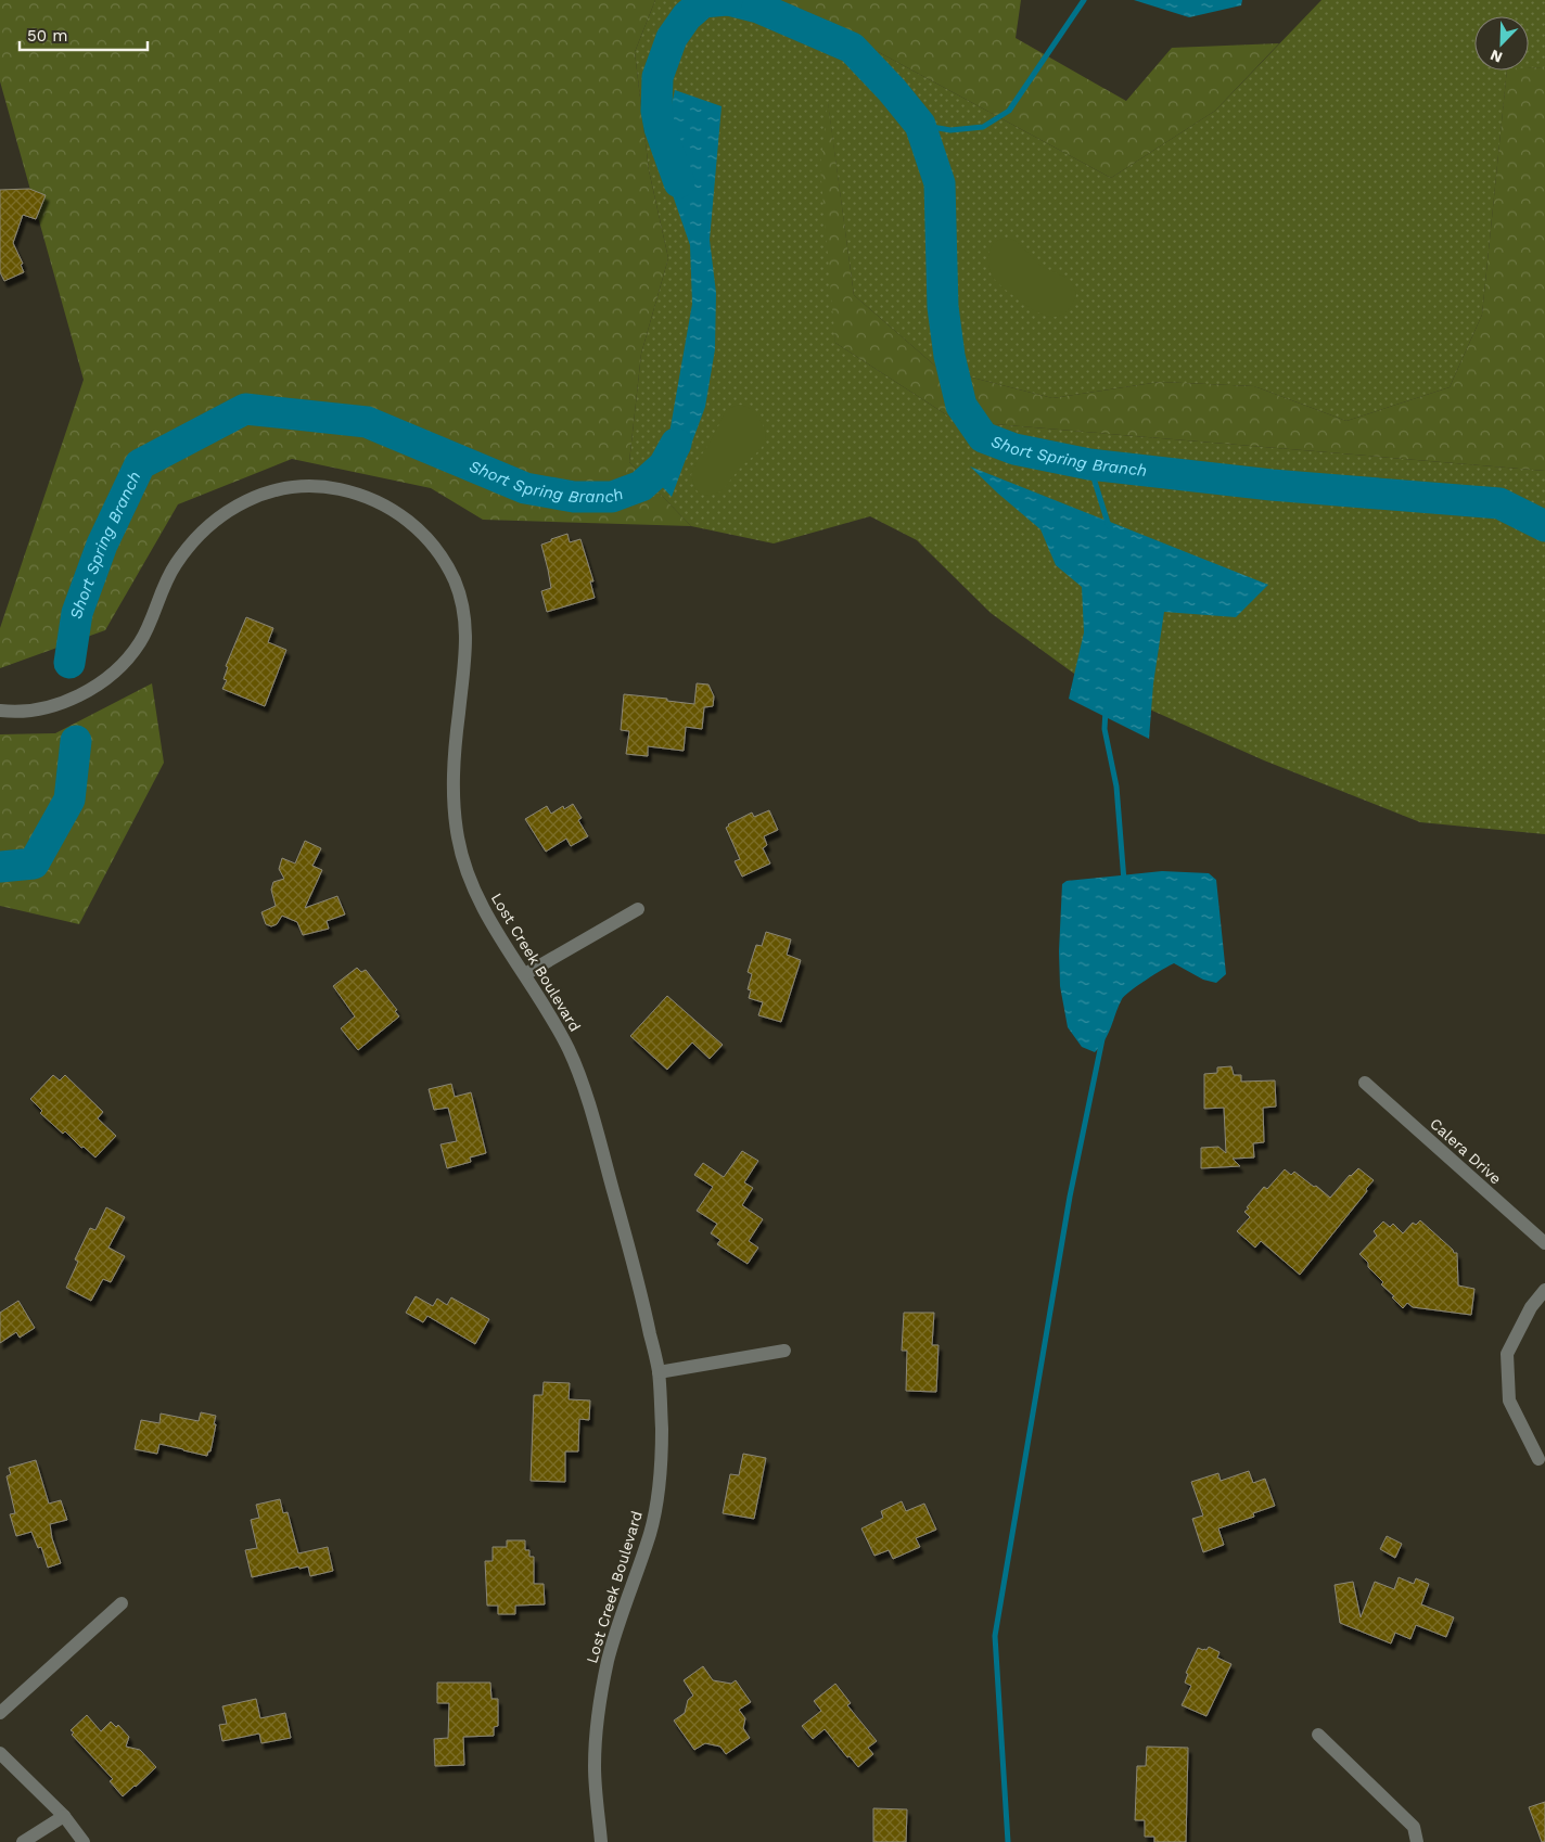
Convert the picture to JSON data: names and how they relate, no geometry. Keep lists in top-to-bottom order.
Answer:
{
  "streets": {
    "street": ["Lost Creek Boulevard", "Calera Drive"]
  },
  "water": ["Short Spring Branch"],
  "scale_bar": "50 m",
  "north": "bottom left"
}
